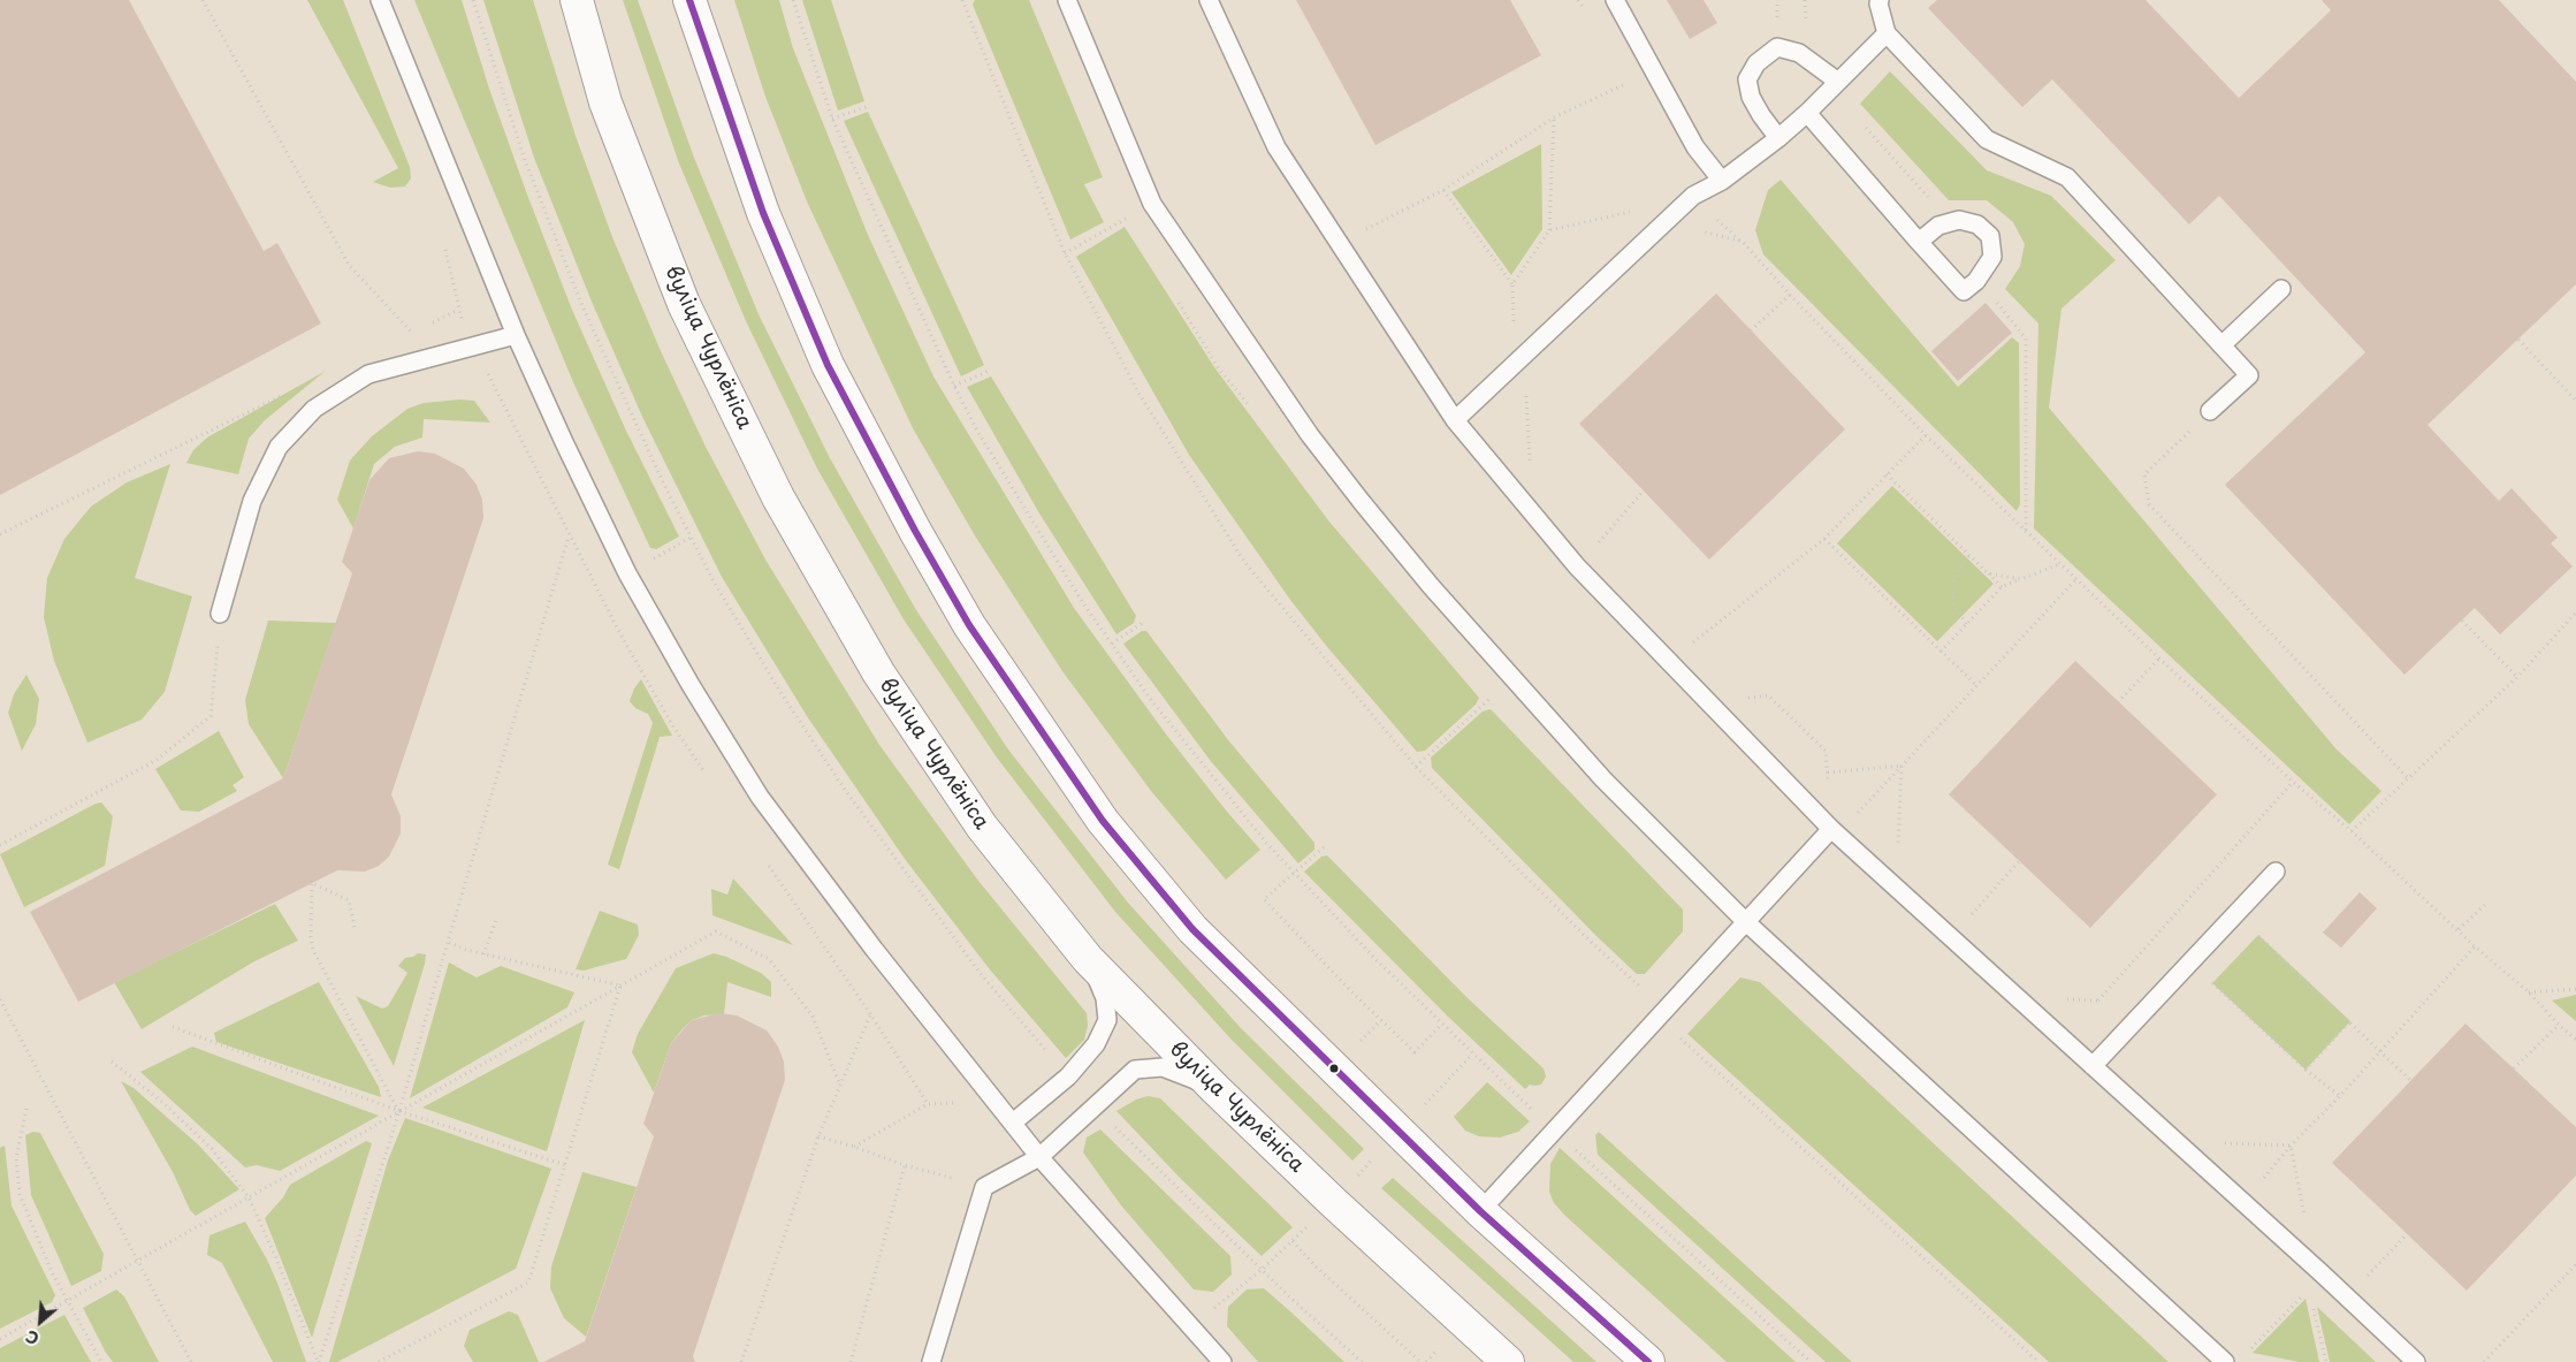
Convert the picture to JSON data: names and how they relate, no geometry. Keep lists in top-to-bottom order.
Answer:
{
  "streets": {
    "main road": ["вуліца Чурлёніса"]
  },
  "north": "bottom left"
}
